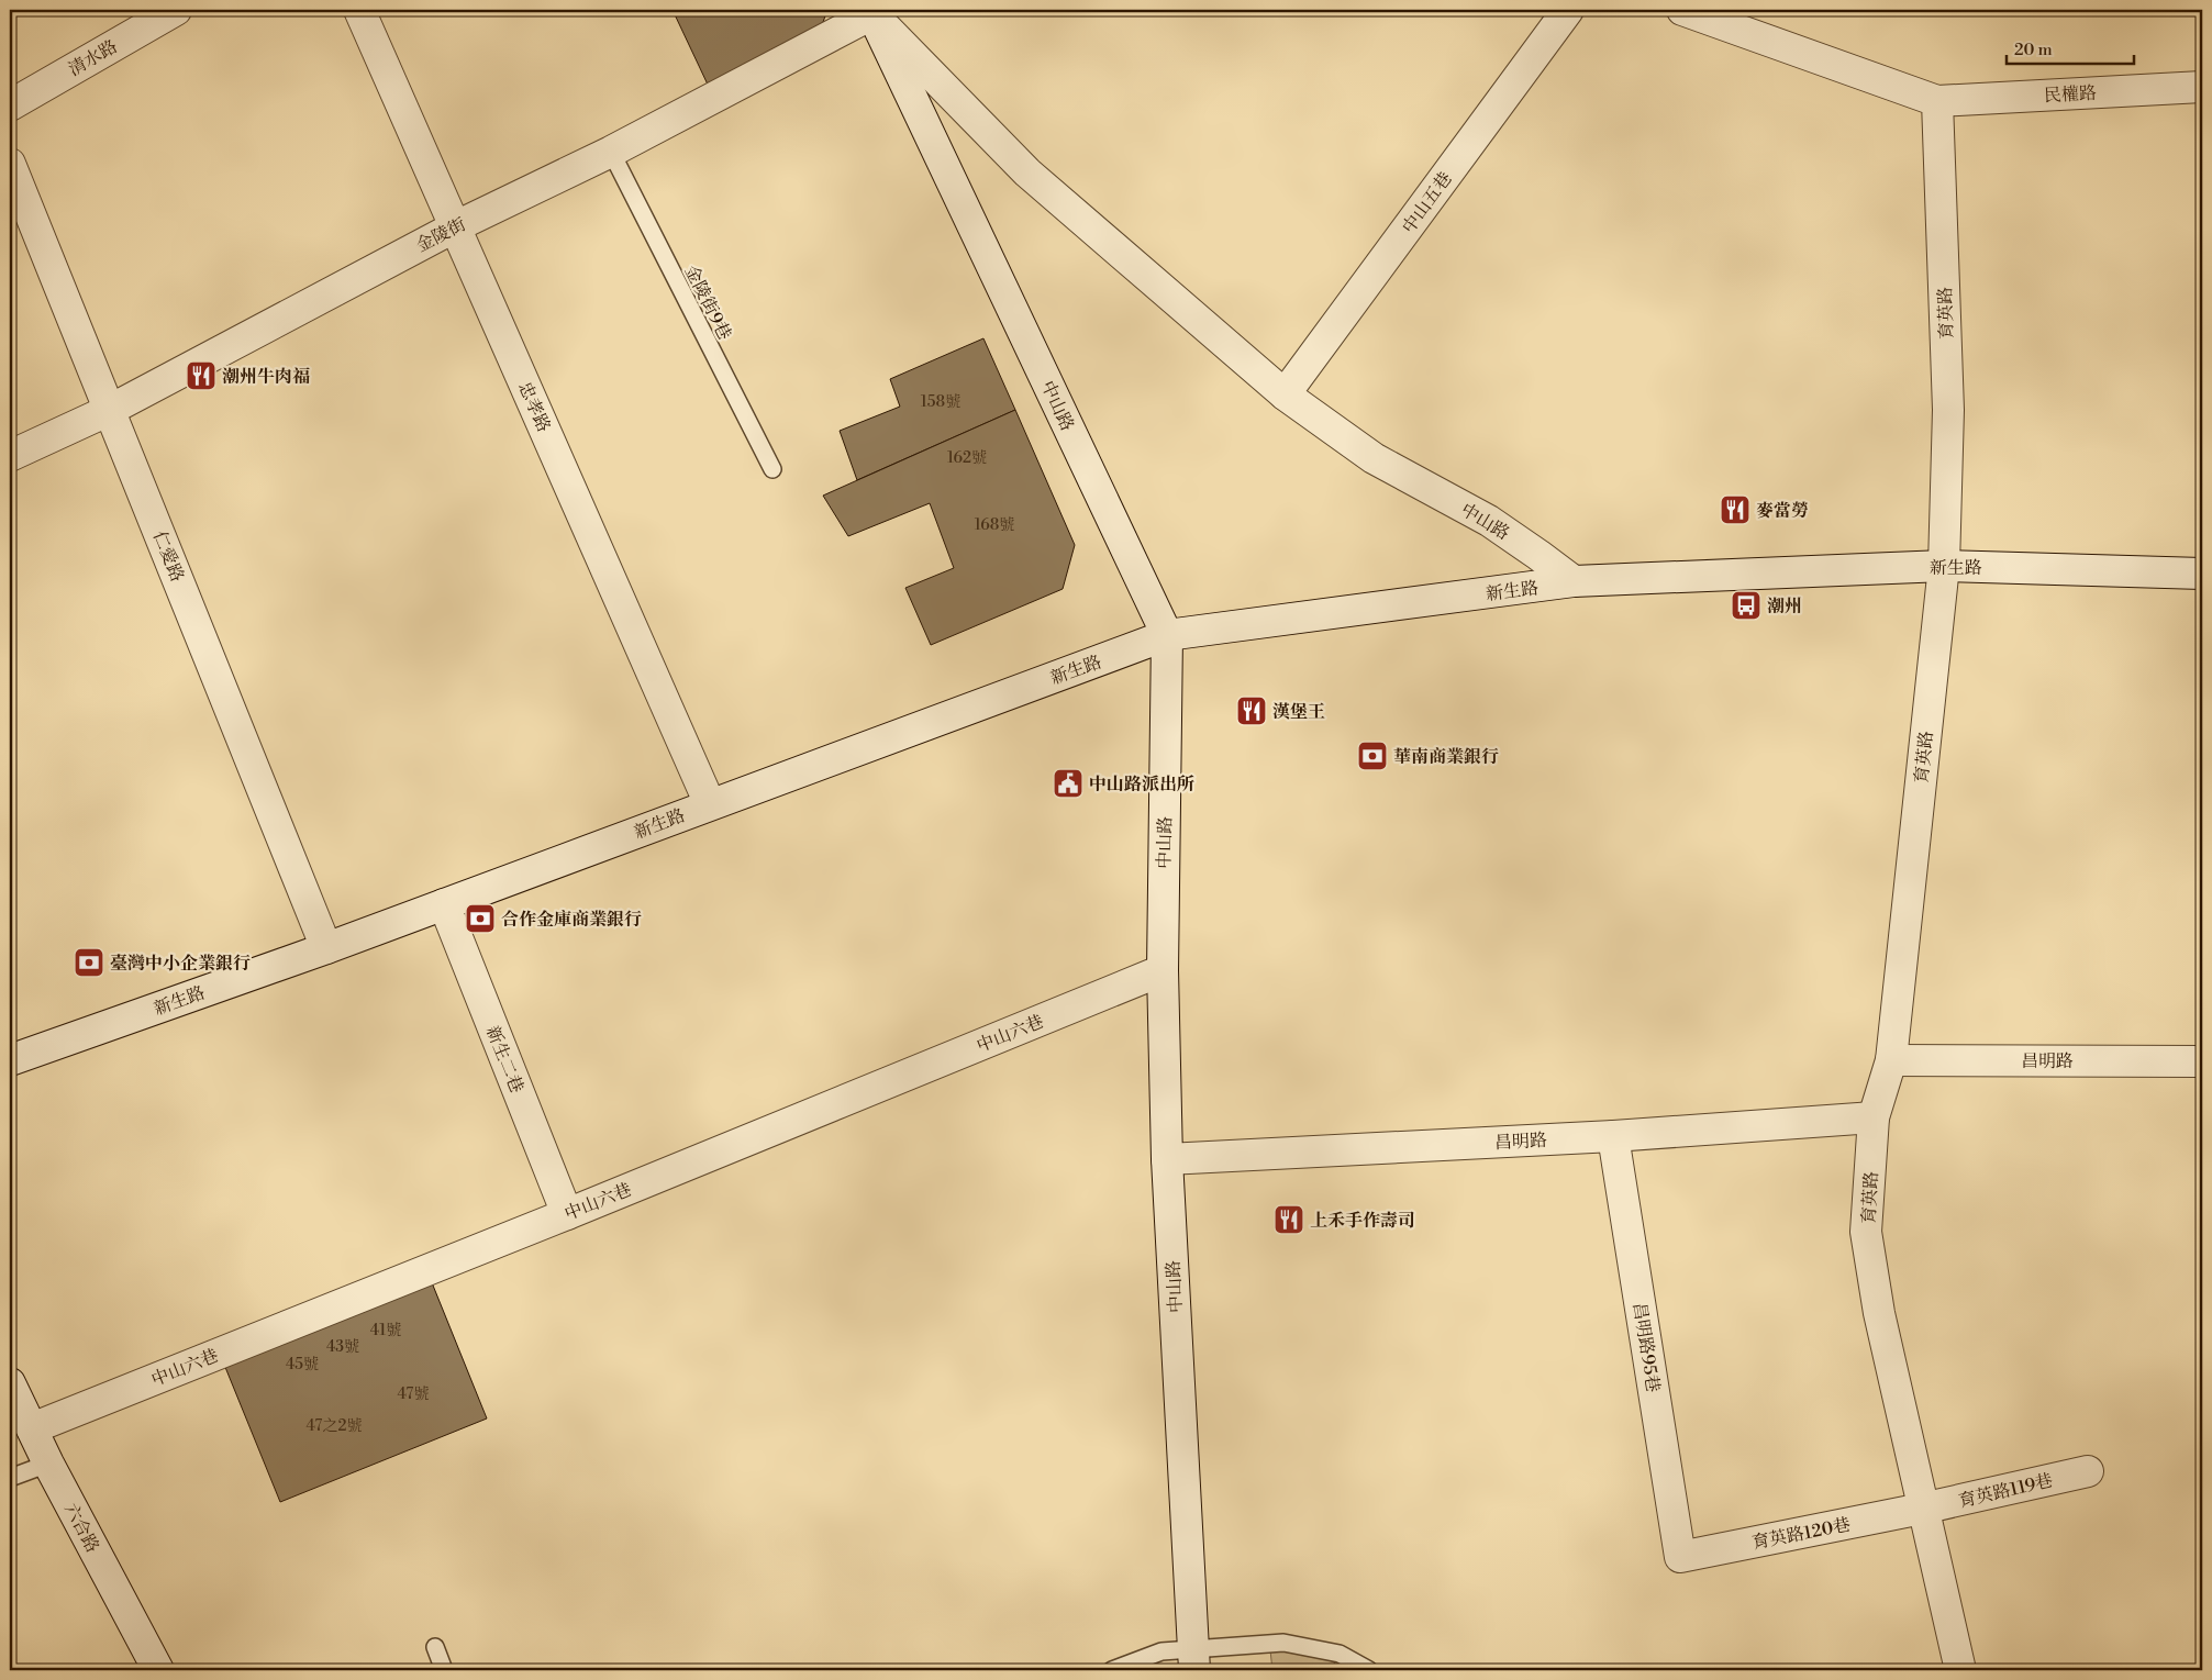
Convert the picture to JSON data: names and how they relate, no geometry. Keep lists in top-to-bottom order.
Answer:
{
  "streets": {
    "street": [
      "清水路",
      "民權路",
      "中山五巷",
      "金陵街",
      "育英路",
      "中山路",
      "忠孝路",
      "仁愛路",
      "新生路",
      "中山六巷",
      "新生二巷",
      "昌明路",
      "昌明路95巷",
      "育英路119巷",
      "六合路",
      "育英路120巷"
    ],
    "lane": ["金陵街9巷"]
  },
  "crossings": [
    ["民權路", "育英路"],
    ["中山五巷", "中山路"],
    ["金陵街", "金陵街9巷"],
    ["金陵街", "中山路"],
    ["金陵街", "忠孝路"],
    ["金陵街", "仁愛路"],
    ["育英路", "新生路"],
    ["育英路", "昌明路"],
    ["育英路", "育英路119巷"],
    ["育英路", "育英路120巷"],
    ["中山路", "新生路"],
    ["中山路", "中山六巷"],
    ["中山路", "昌明路"],
    ["忠孝路", "新生路"],
    ["仁愛路", "新生路"],
    ["新生路", "新生二巷"],
    ["中山六巷", "新生二巷"],
    ["中山六巷", "六合路"],
    ["昌明路", "昌明路95巷"],
    ["昌明路95巷", "育英路120巷"],
    ["育英路119巷", "育英路120巷"]
  ],
  "places": {
    "restaurant": [
      "潮州牛肉福",
      "麥當勞",
      "漢堡王",
      "上禾手作壽司"
    ],
    "bus stop": ["潮州"],
    "bank": ["華南商業銀行", "合作金庫商業銀行", "臺灣中小企業銀行"],
    "public building": ["中山路派出所"]
  },
  "house_numbers": [
    "158號",
    "162號",
    "168號",
    "41號",
    "43號",
    "45號",
    "47號",
    "47之2號"
  ],
  "scale_bar": "20 m"
}
